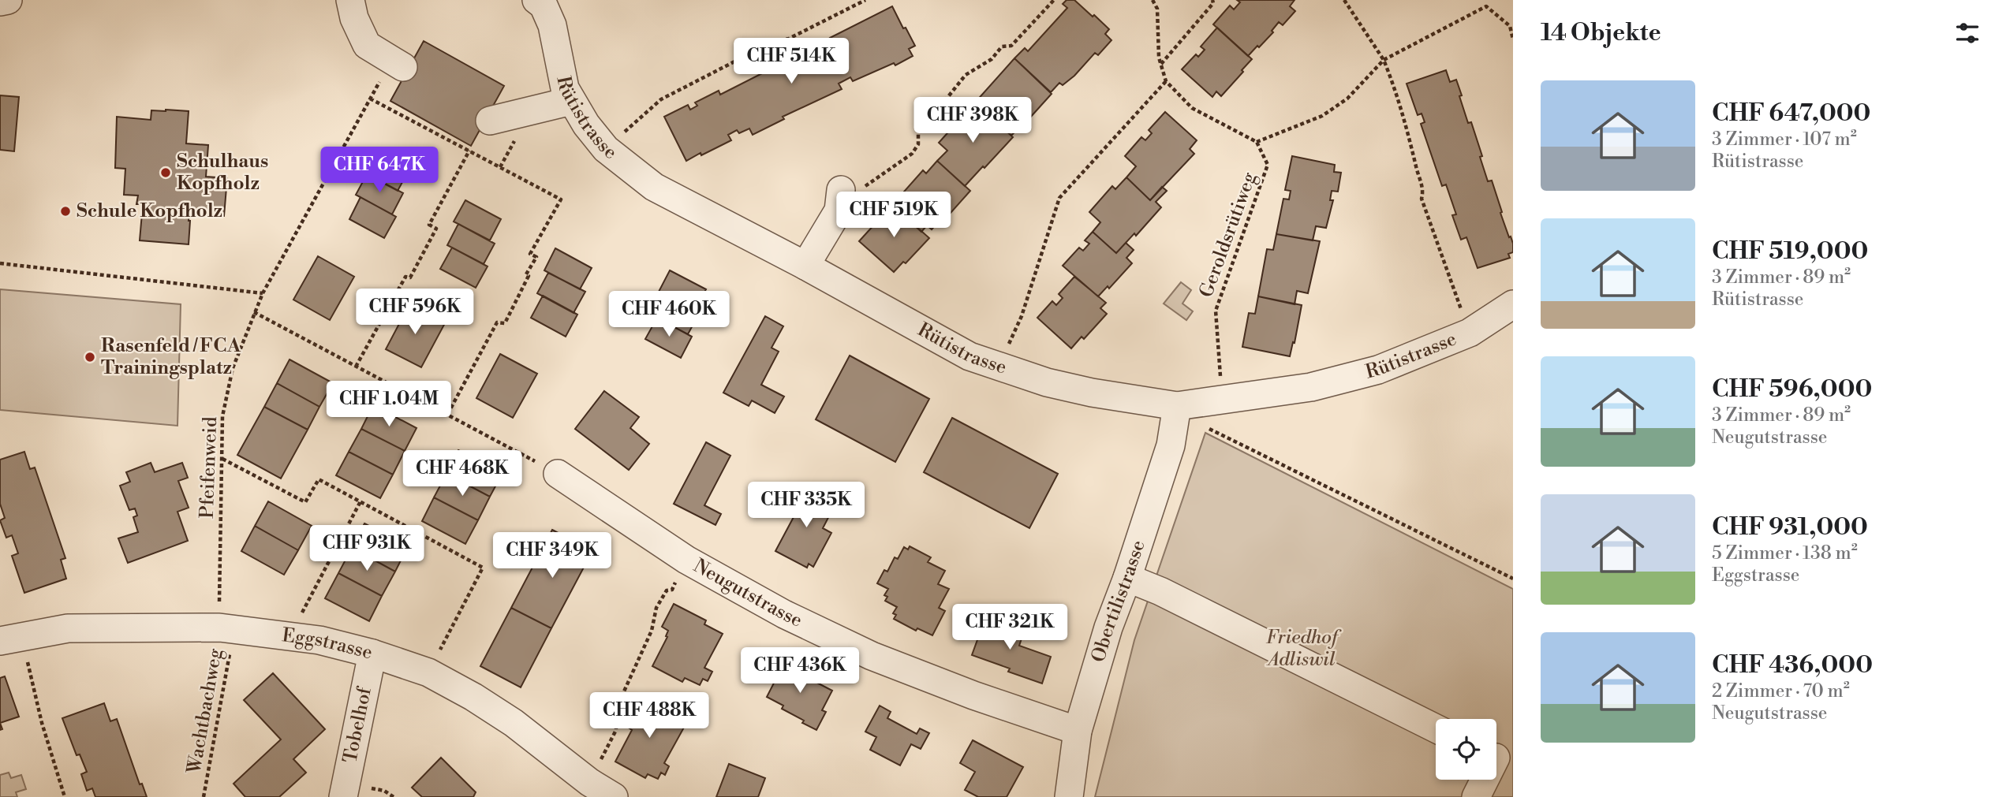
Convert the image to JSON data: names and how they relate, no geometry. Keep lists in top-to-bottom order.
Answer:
{
  "streets": {
    "street": [
      "Rütistrasse",
      "Neugutstrasse",
      "Obertilistrasse",
      "Eggstrasse",
      "Tobelhof"
    ],
    "path": ["Geroldsrütiweg", "Pfeifenweid", "Wachtbachweg"]
  },
  "crossings": [
    ["Rütistrasse", "Geroldsrütiweg"],
    ["Rütistrasse", "Obertilistrasse"],
    ["Pfeifenweid", "Eggstrasse"],
    ["Pfeifenweid", "Wachtbachweg"],
    ["Neugutstrasse", "Obertilistrasse"],
    ["Eggstrasse", "Wachtbachweg"],
    ["Eggstrasse", "Tobelhof"]
  ],
  "parks": ["Friedhof Adliswil"],
  "places": ["Schulhaus Kopfholz", "Schule Kopfholz", "Rasenfeld / FCA Trainingsplatz"],
  "page": {
    "heading": "14 Objekte",
    "price": [
      "CHF 514K",
      "CHF 398K",
      "CHF 647K",
      "CHF 519K",
      "CHF 596K",
      "CHF 460K",
      "CHF 1.04M",
      "CHF 468K",
      "CHF 335K",
      "CHF 931K",
      "CHF 349K",
      "CHF 321K",
      "CHF 436K",
      "CHF 488K"
    ],
    "list": [
      {
        "name": "CHF 647,000",
        "note": "3 Zimmer · 107 m² · Rütistrasse"
      },
      {
        "name": "CHF 519,000",
        "note": "3 Zimmer · 89 m² · Rütistrasse"
      },
      {
        "name": "CHF 596,000",
        "note": "3 Zimmer · 89 m² · Neugutstrasse"
      },
      {
        "name": "CHF 931,000",
        "note": "5 Zimmer · 138 m² · Eggstrasse"
      },
      {
        "name": "CHF 436,000",
        "note": "2 Zimmer · 70 m² · Neugutstrasse"
      }
    ]
  }
}
